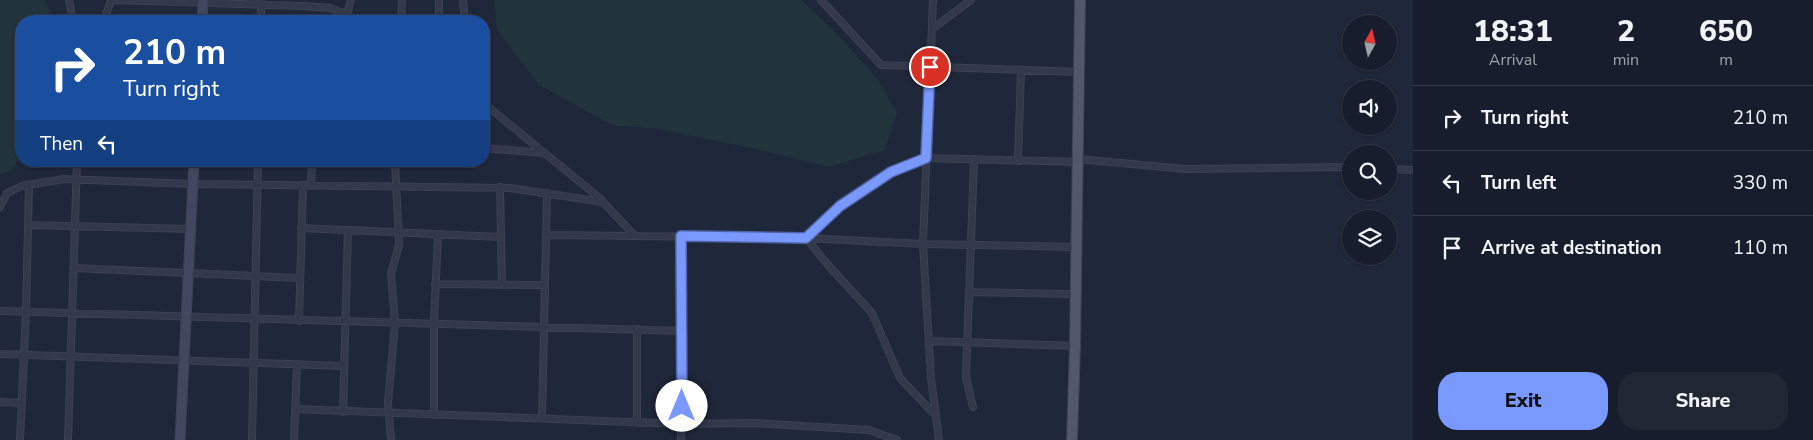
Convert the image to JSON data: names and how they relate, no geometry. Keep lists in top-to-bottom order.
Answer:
{
  "north": "top",
  "page": {
    "eta": [
      "18:31",
      "Arrival",
      "2",
      "min",
      "650",
      "m"
    ],
    "turn": ["210 m", "Turn right"],
    "list": [
      {
        "name": "Turn right",
        "value": "210 m"
      },
      {
        "name": "Turn left",
        "value": "330 m"
      },
      {
        "name": "Arrive at destination",
        "value": "110 m"
      }
    ],
    "then": "Then",
    "buttons": ["Exit", "Share"]
  }
}
